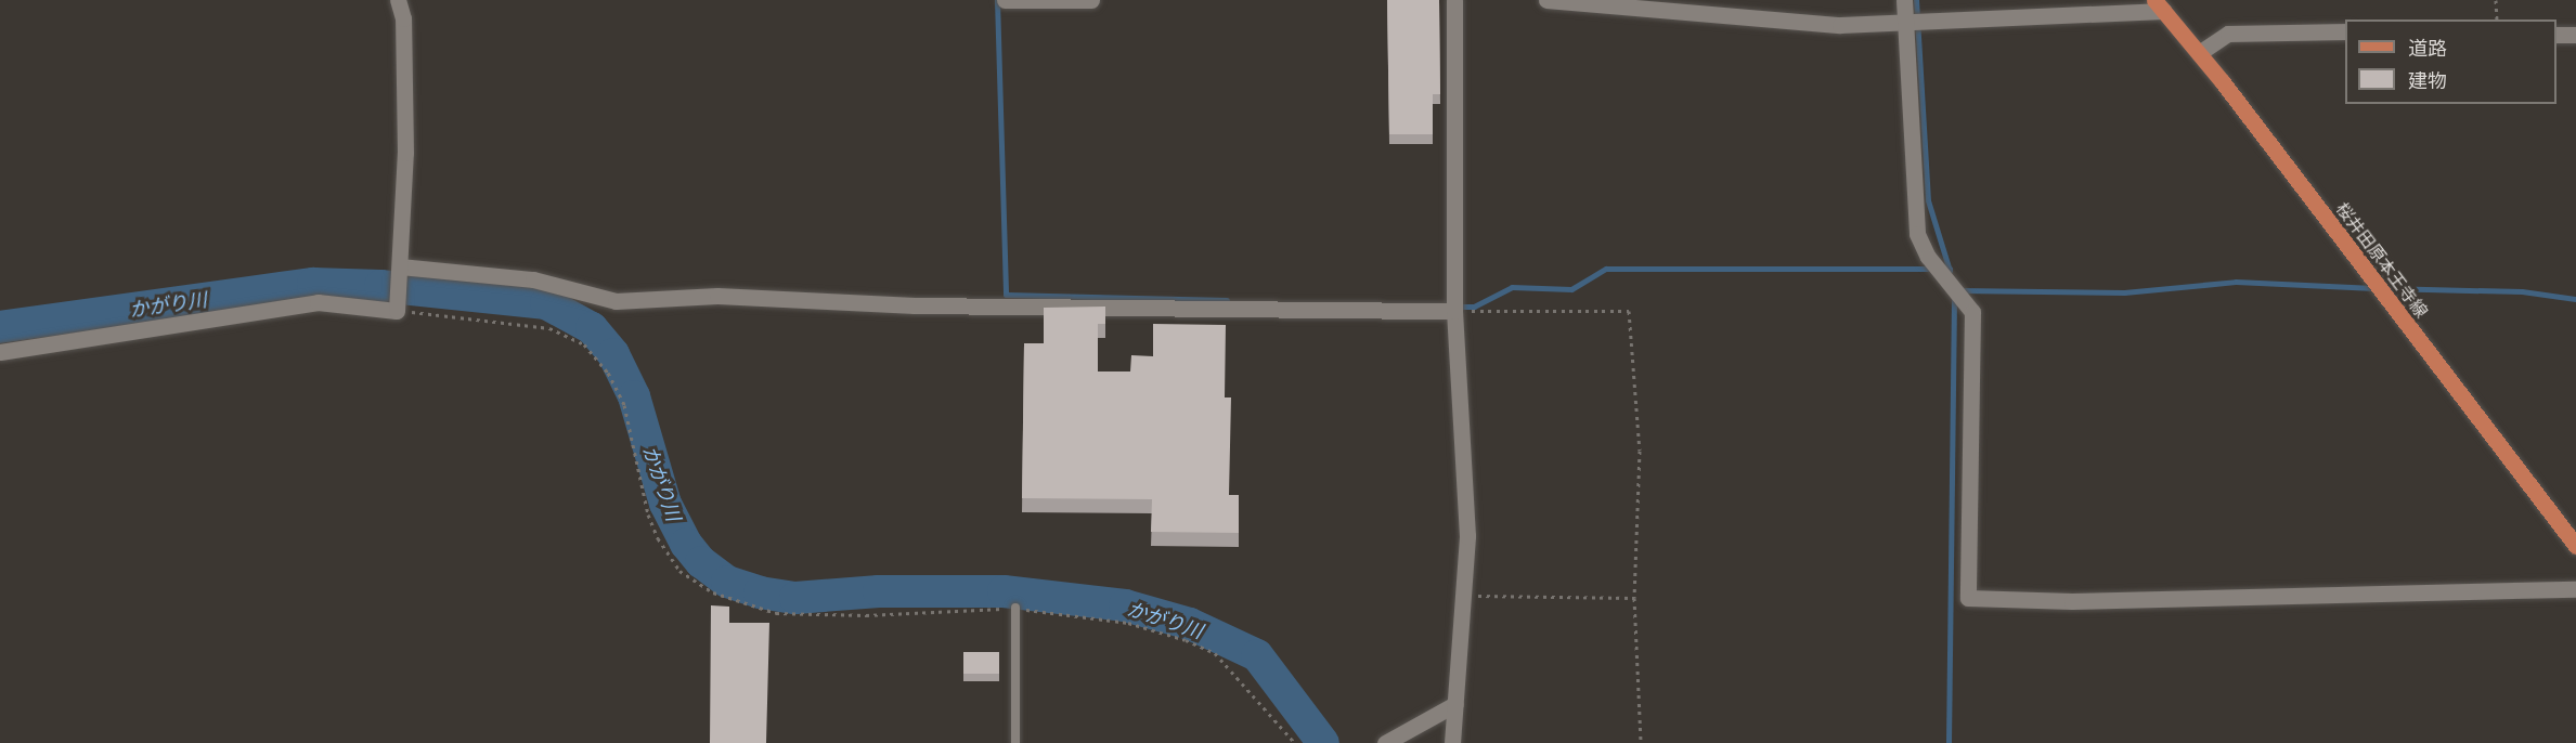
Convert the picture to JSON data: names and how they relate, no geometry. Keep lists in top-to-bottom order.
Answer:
{
  "streets": {
    "main road": ["桜井田原本王寺線"]
  },
  "water": ["かがり川"],
  "legend": ["道路", "建物"]
}
